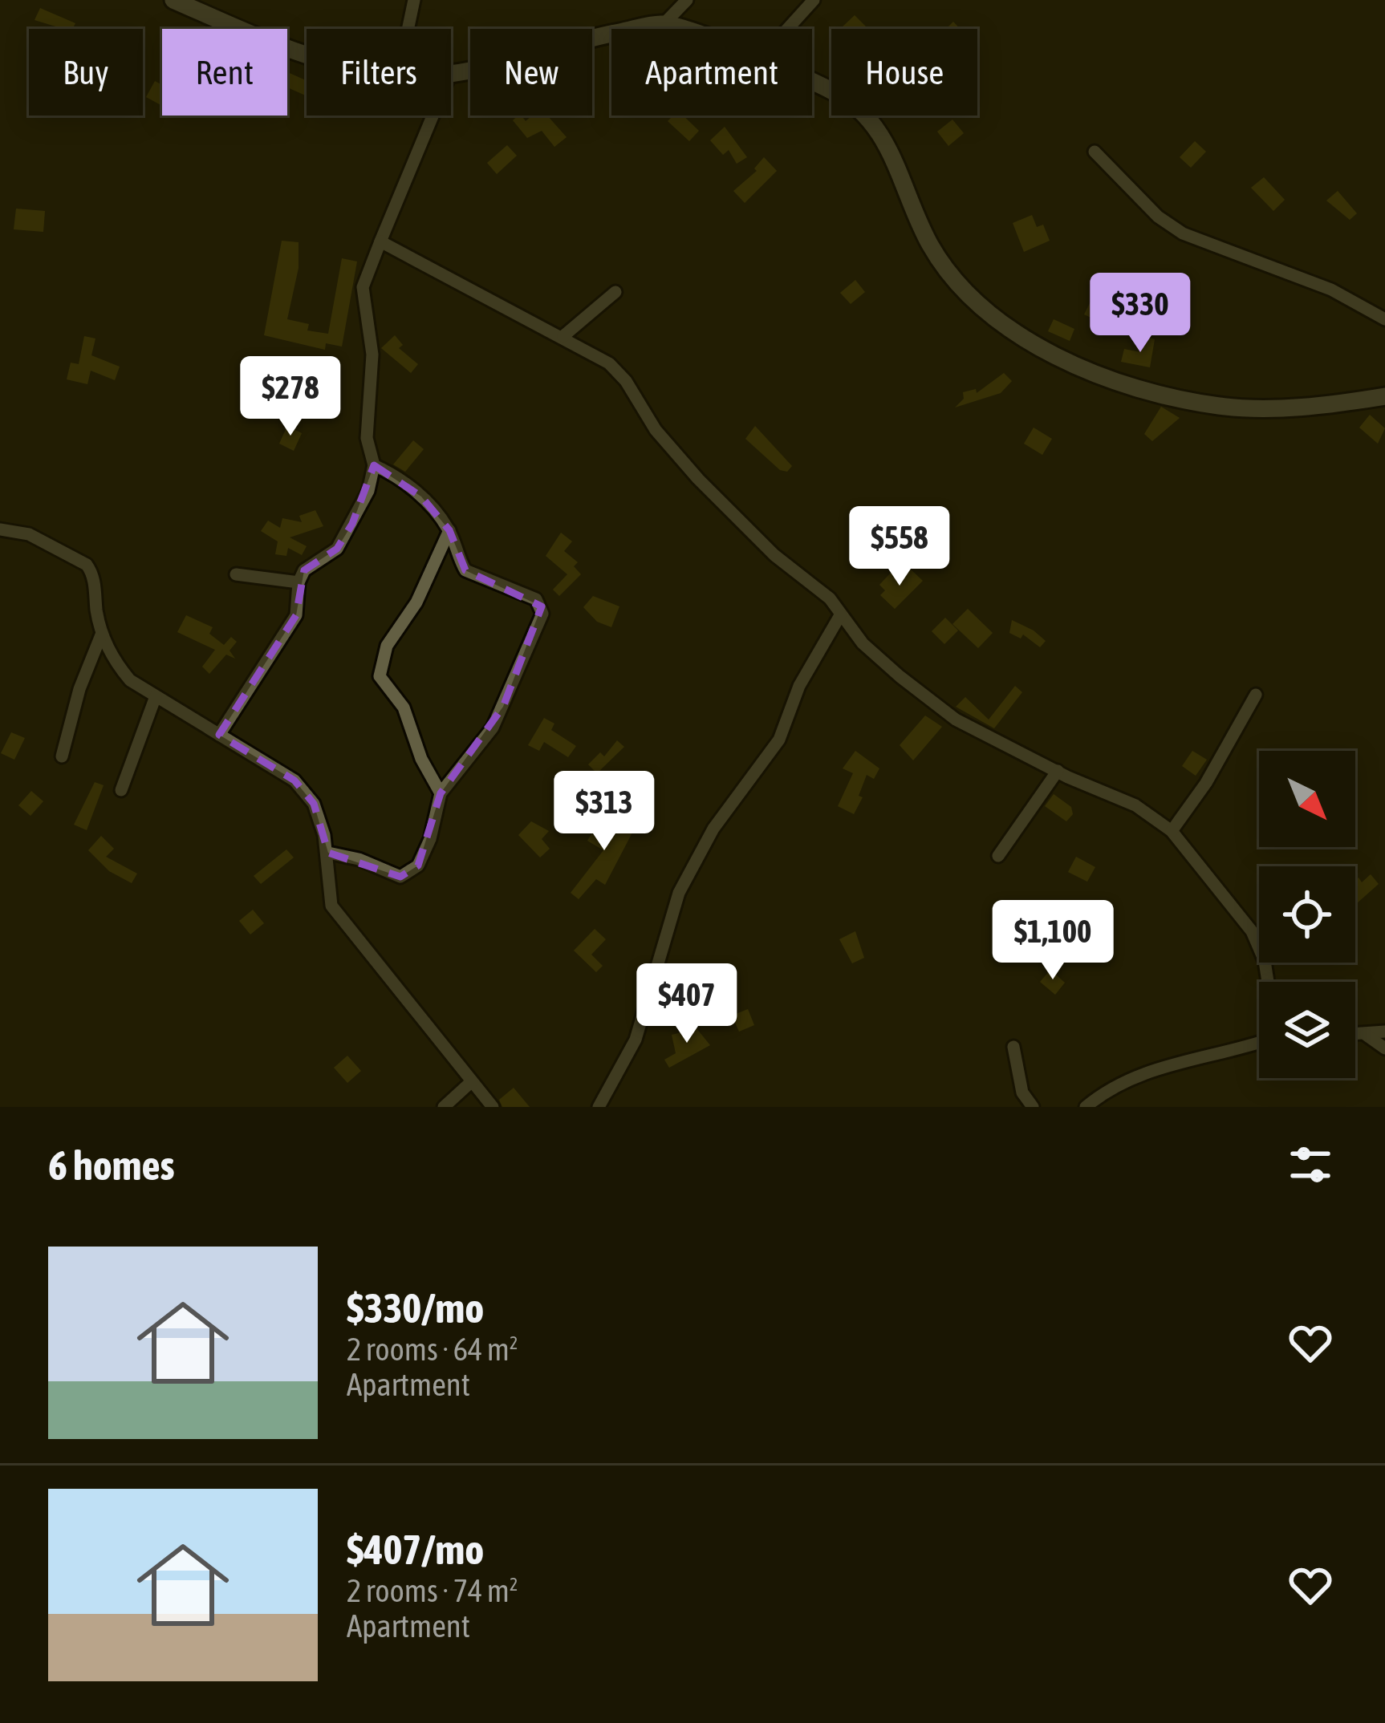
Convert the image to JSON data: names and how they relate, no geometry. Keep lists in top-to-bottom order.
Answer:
{
  "north": "bottom right",
  "page": {
    "chip": [
      "Buy",
      "Rent",
      "Filters",
      "New",
      "Apartment",
      "House"
    ],
    "price": [
      "$330",
      "$278",
      "$558",
      "$313",
      "$1,100",
      "$407"
    ],
    "heading": "6 homes",
    "list": [
      {
        "name": "$330/mo",
        "note": "2 rooms · 64 m² · Apartment"
      },
      {
        "name": "$407/mo",
        "note": "2 rooms · 74 m² · Apartment"
      }
    ]
  }
}
